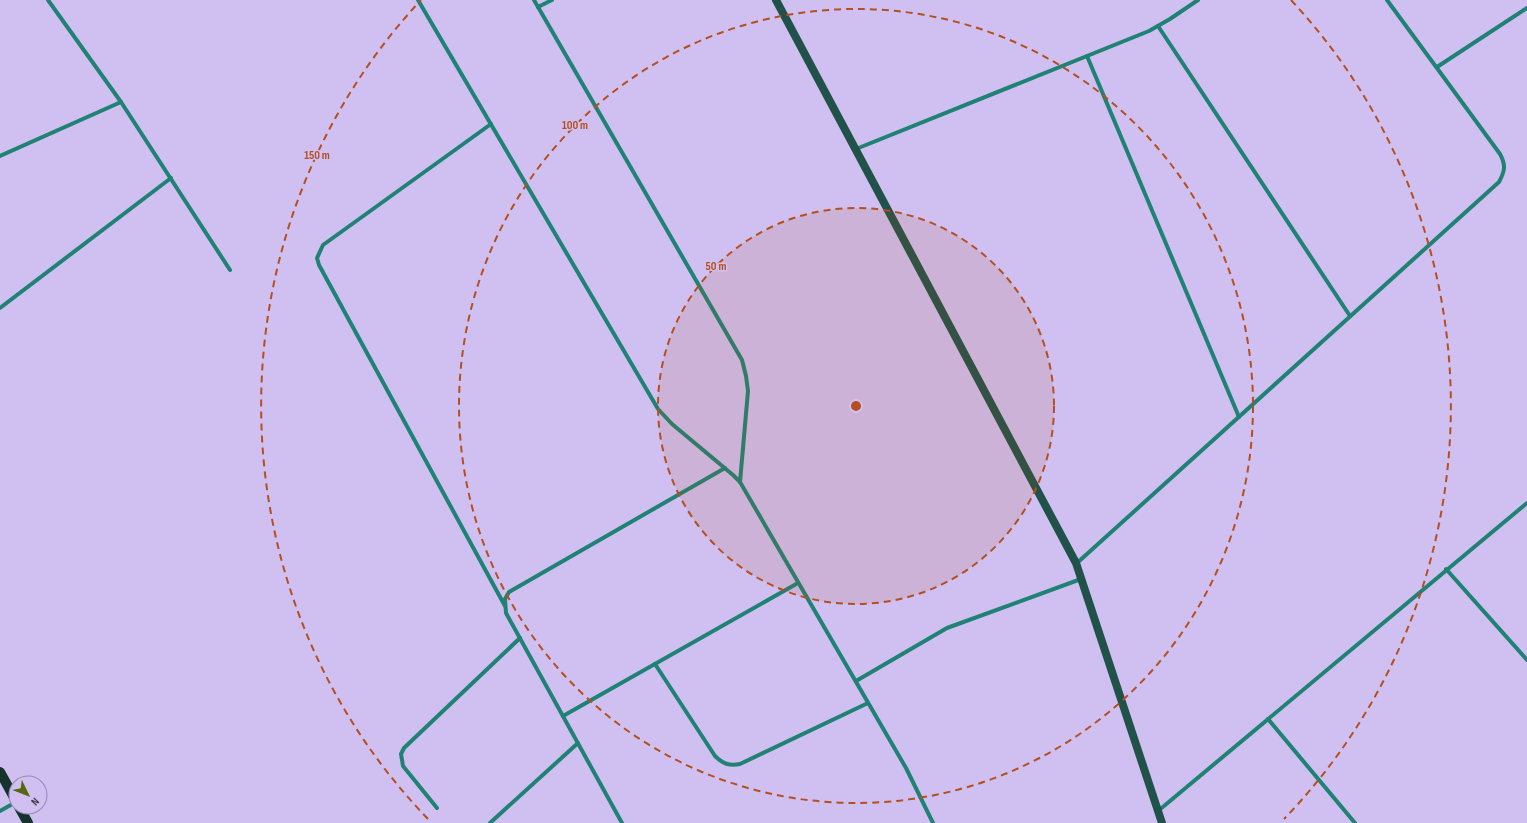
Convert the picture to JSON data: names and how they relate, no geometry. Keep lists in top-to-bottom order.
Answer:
{
  "north": "bottom right",
  "rings": ["100 m", "150 m", "50 m"]
}
